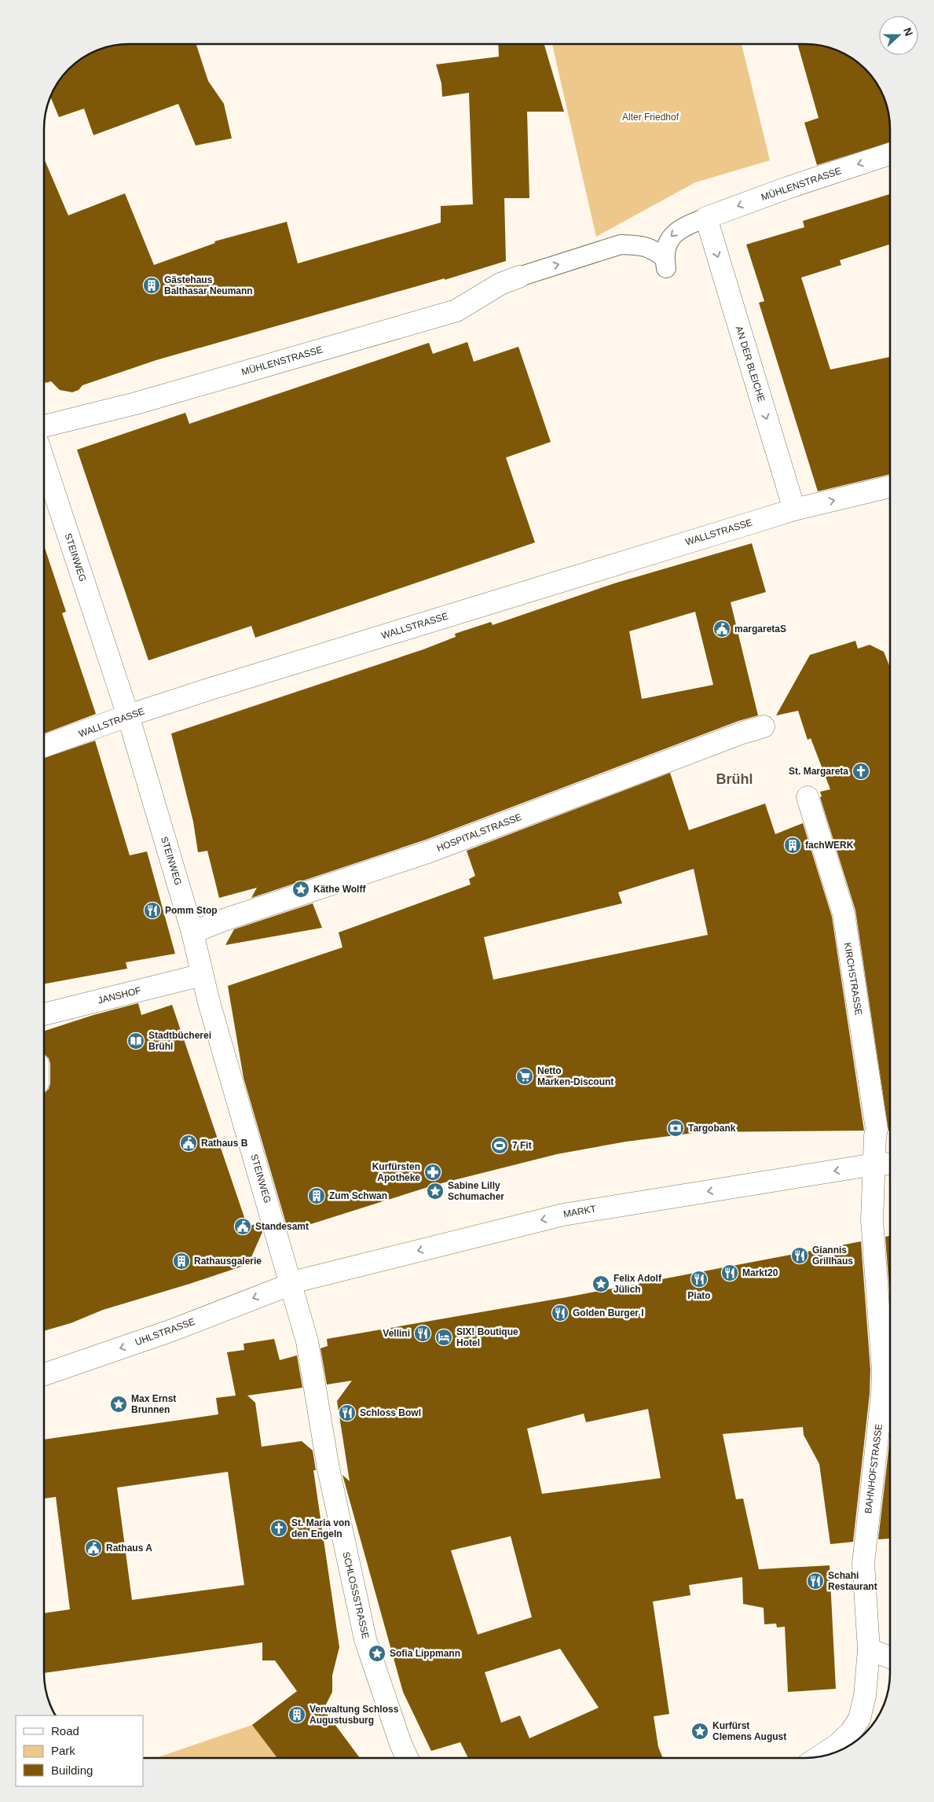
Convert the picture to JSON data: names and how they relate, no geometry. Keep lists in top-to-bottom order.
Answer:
{
  "streets": {
    "street": [
      "MÜHLENSTRASSE",
      "AN DER BLEICHE",
      "WALLSTRASSE",
      "STEINWEG",
      "HOSPITALSTRASSE",
      "KIRCHSTRASSE",
      "JANSHOF",
      "MARKT",
      "UHLSTRASSE",
      "BAHNHOFSTRASSE",
      "SCHLOSSSTRASSE"
    ]
  },
  "crossings": [
    ["MÜHLENSTRASSE", "AN DER BLEICHE"],
    ["AN DER BLEICHE", "WALLSTRASSE"],
    ["WALLSTRASSE", "STEINWEG"],
    ["STEINWEG", "HOSPITALSTRASSE"],
    ["STEINWEG", "JANSHOF"],
    ["STEINWEG", "MARKT"],
    ["STEINWEG", "UHLSTRASSE"],
    ["STEINWEG", "SCHLOSSSTRASSE"],
    ["KIRCHSTRASSE", "MARKT"],
    ["KIRCHSTRASSE", "BAHNHOFSTRASSE"],
    ["MARKT", "UHLSTRASSE"],
    ["MARKT", "BAHNHOFSTRASSE"],
    ["MARKT", "SCHLOSSSTRASSE"],
    ["UHLSTRASSE", "SCHLOSSSTRASSE"]
  ],
  "one_way": ["AN DER BLEICHE", "MARKT", "UHLSTRASSE"],
  "districts": ["Brühl"],
  "parks": ["Alter Friedhof"],
  "places": {
    "building": [
      "Gästehaus Balthasar Neumann",
      "fachWERK",
      "Zum Schwan",
      "Rathausgalerie",
      "Verwaltung Schloss Augustusburg"
    ],
    "public building": [
      "margaretaS",
      "Rathaus B",
      "Standesamt",
      "Rathaus A"
    ],
    "church": ["St. Margareta", "St. Maria von den Engeln"],
    "place": [
      "Käthe Wolff",
      "Sabine Lilly Schumacher",
      "Felix Adolf Jülich",
      "Max Ernst Brunnen",
      "Sofia Lippmann",
      "Kurfürst Clemens August"
    ],
    "restaurant": [
      "Pomm Stop",
      "Giannis Grillhaus",
      "Markt20",
      "Piato",
      "Golden Burger I",
      "Vellini",
      "Schloss Bowl",
      "Schahi Restaurant"
    ],
    "library": ["Stadtbücherei Brühl"],
    "supermarket": ["Netto Marken-Discount"],
    "bank": ["Targobank"],
    "sports": ["7 Fit"],
    "pharmacy": ["Kurfürsten Apotheke"],
    "hotel": ["SIX! Boutique Hotel"]
  },
  "legend": ["Road", "Park", "Building"],
  "north": "right"
}
